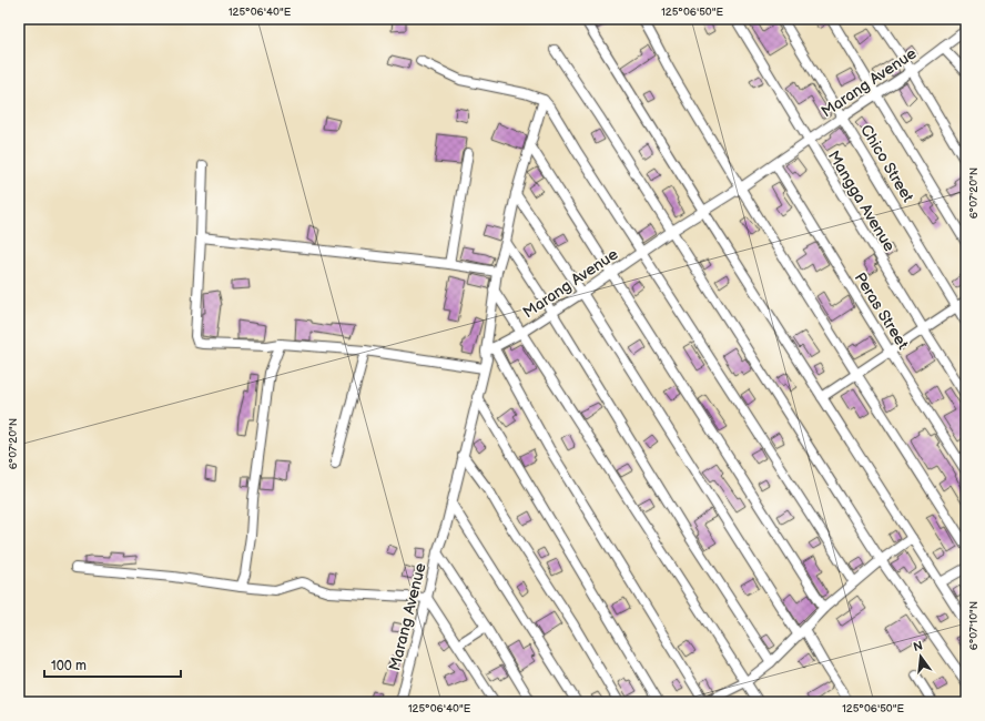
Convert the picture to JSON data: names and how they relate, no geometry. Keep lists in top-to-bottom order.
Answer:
{
  "streets": {
    "street": [
      "Marang Avenue",
      "Chico Street",
      "Mangga Avenue",
      "Peras Street"
    ]
  },
  "crossings": [
    ["Marang Avenue", "Chico Street"],
    ["Marang Avenue", "Mangga Avenue"],
    ["Marang Avenue", "Peras Street"]
  ],
  "scale_bar": "100 m",
  "north": "top",
  "coordinates": [
    "125°06'40\"E",
    "125°06'50\"E",
    "6°07'20\"N",
    "6°07'10\"N"
  ]
}
